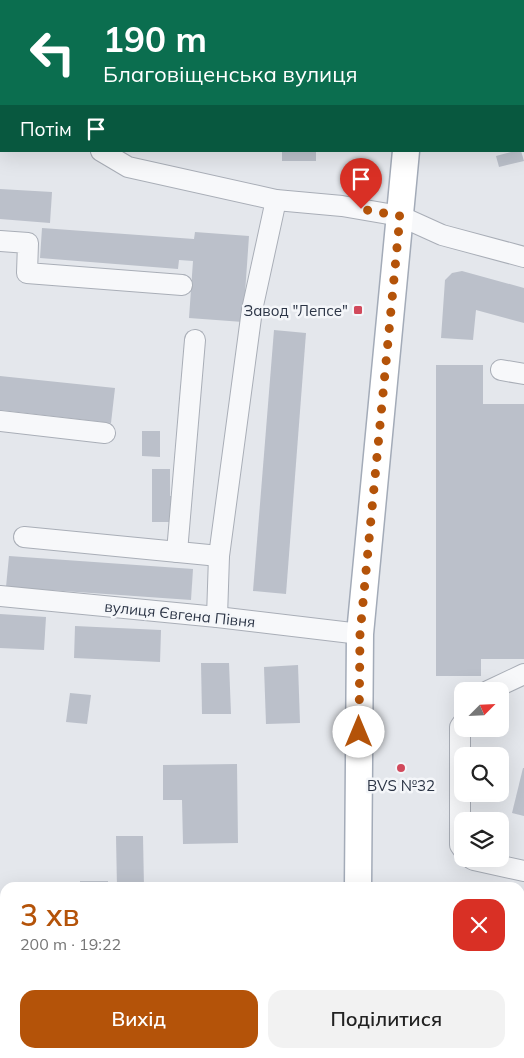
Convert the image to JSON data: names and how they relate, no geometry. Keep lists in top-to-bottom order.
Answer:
{
  "streets": {
    "street": ["вулиця Євгена Півня"]
  },
  "places": {
    "transit": ["Завод \"Лепсе\""],
    "other": ["BVS №32"]
  },
  "north": "top right",
  "page": {
    "turn": ["190 m", "Благовіщенська вулиця"],
    "then": "Потім",
    "heading": ["3 хв", "200 m · 19:22"],
    "buttons": ["Вихід", "Поділитися"]
  }
}
